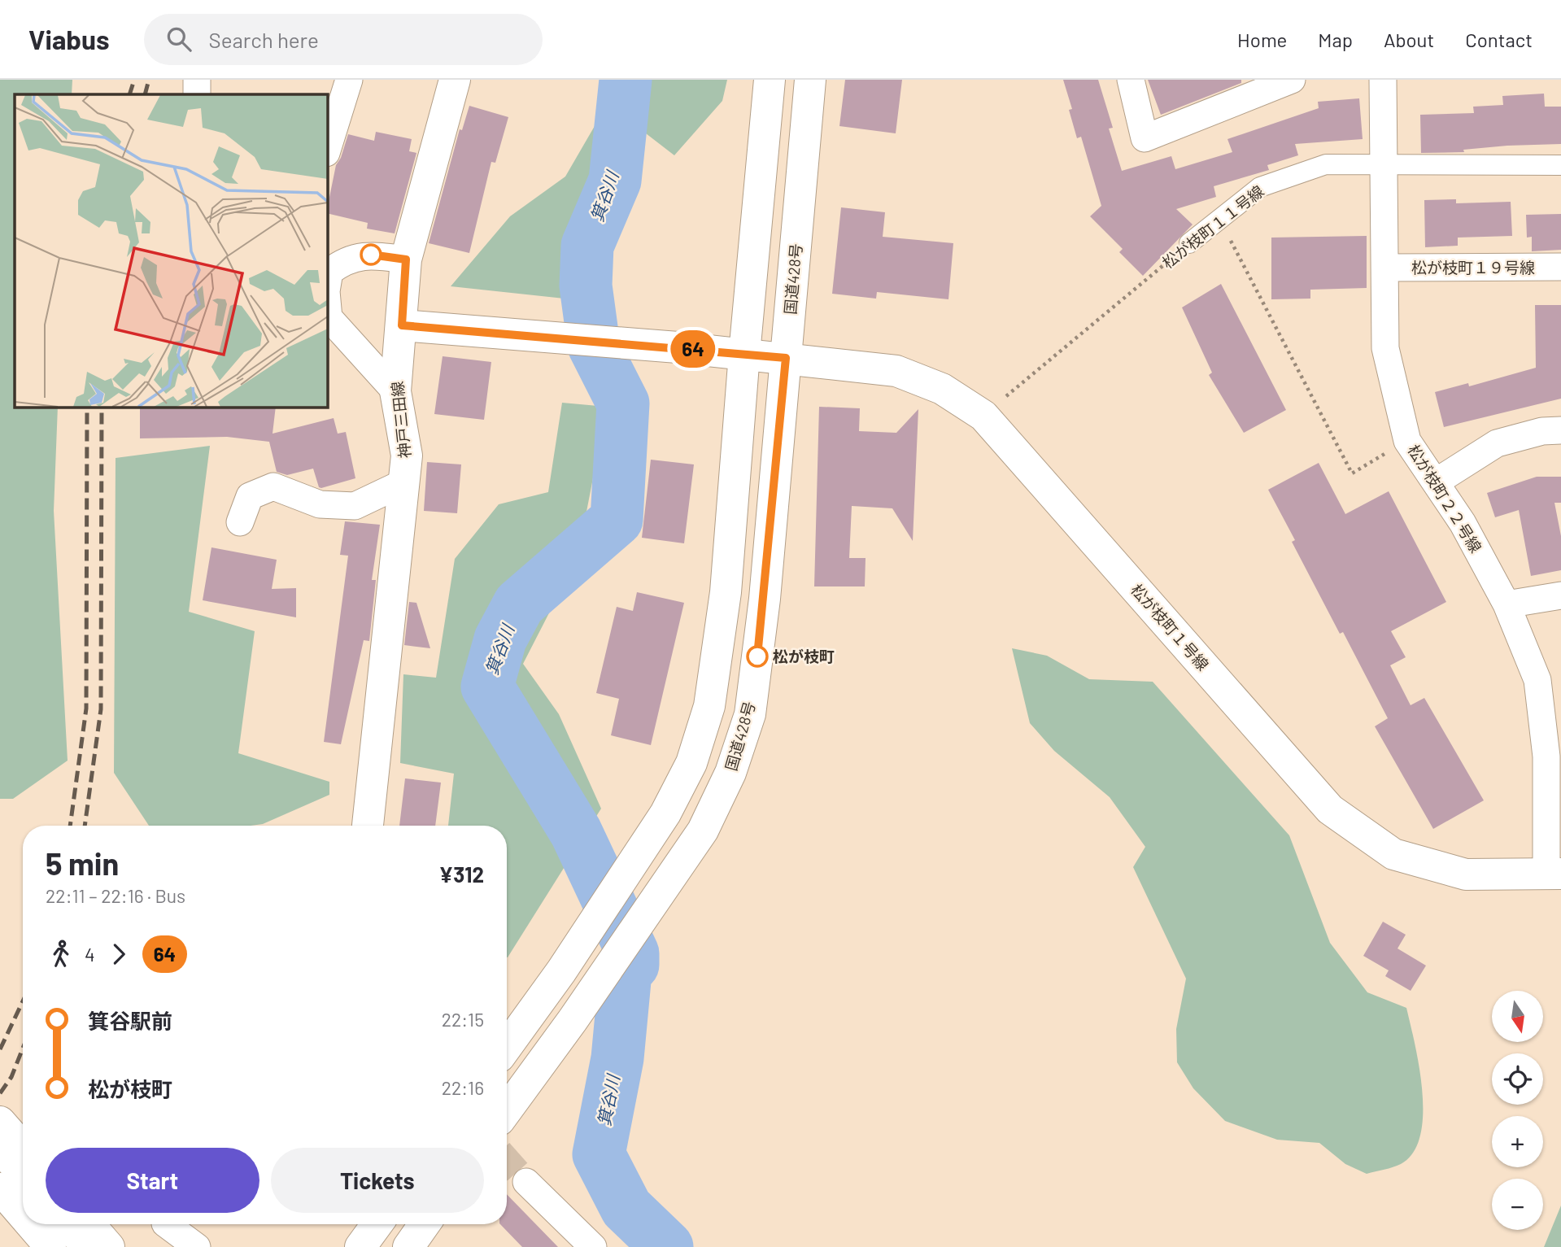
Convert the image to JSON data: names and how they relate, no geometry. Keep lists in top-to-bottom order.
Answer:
{
  "streets": {
    "main road": ["国道428号", "神戸三田線", "松が枝町１号線"],
    "street": ["松が枝町１１号線", "松が枝町１９号線", "松が枝町２２号線"]
  },
  "crossings": [
    ["松が枝町１１号線", "松が枝町２２号線"],
    ["松が枝町１１号線", "松が枝町１号線"],
    ["松が枝町１９号線", "松が枝町２２号線"],
    ["国道428号", "松が枝町１号線"],
    ["松が枝町２２号線", "松が枝町１号線"]
  ],
  "water": ["箕谷川"],
  "places": ["松が枝町"],
  "lines": ["bus line 64"],
  "north": "bottom",
  "page": {
    "header": "Viabus",
    "search": "Search here",
    "nav": [
      "Home",
      "Map",
      "About",
      "Contact"
    ],
    "on_map": "64",
    "heading": ["5 min", "22:11 – 22:16 · Bus", "¥312"],
    "legs": ["4", "64"],
    "list": [
      {
        "name": "箕谷駅前",
        "value": "22:15"
      },
      {
        "name": "松が枝町",
        "value": "22:16"
      }
    ],
    "map_buttons": ["+", "−"],
    "buttons": ["Start", "Tickets"]
  }
}
